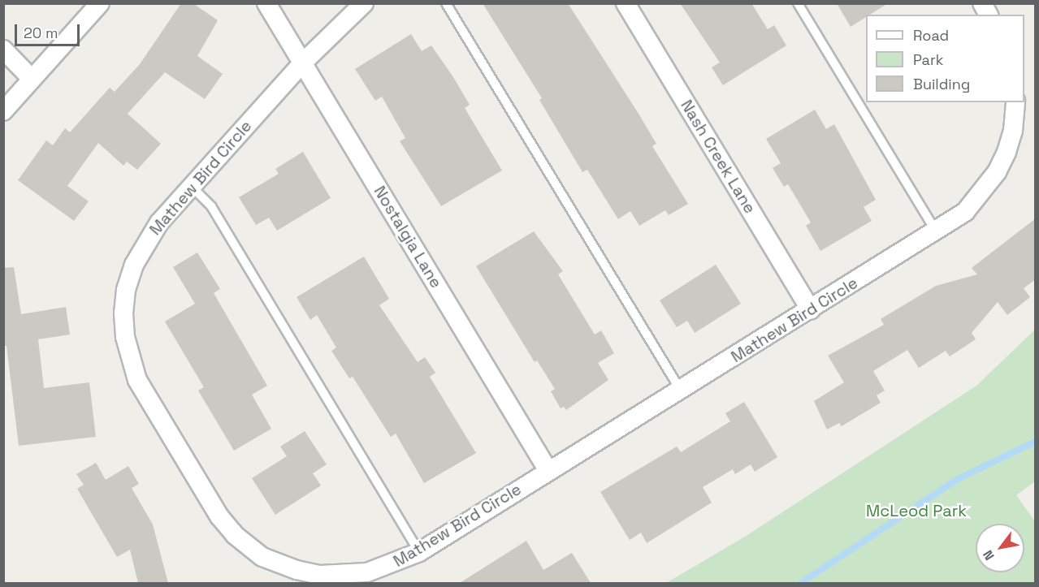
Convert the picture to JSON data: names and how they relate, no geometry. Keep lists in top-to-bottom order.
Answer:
{
  "streets": {
    "street": ["Nash Creek Lane", "Mathew Bird Circle", "Nostalgia Lane"]
  },
  "crossings": [
    ["Nash Creek Lane", "Mathew Bird Circle"],
    ["Mathew Bird Circle", "Nostalgia Lane"]
  ],
  "parks": ["McLeod Park"],
  "legend": ["Road", "Park", "Building"],
  "scale_bar": "20 m",
  "north": "bottom left"
}
